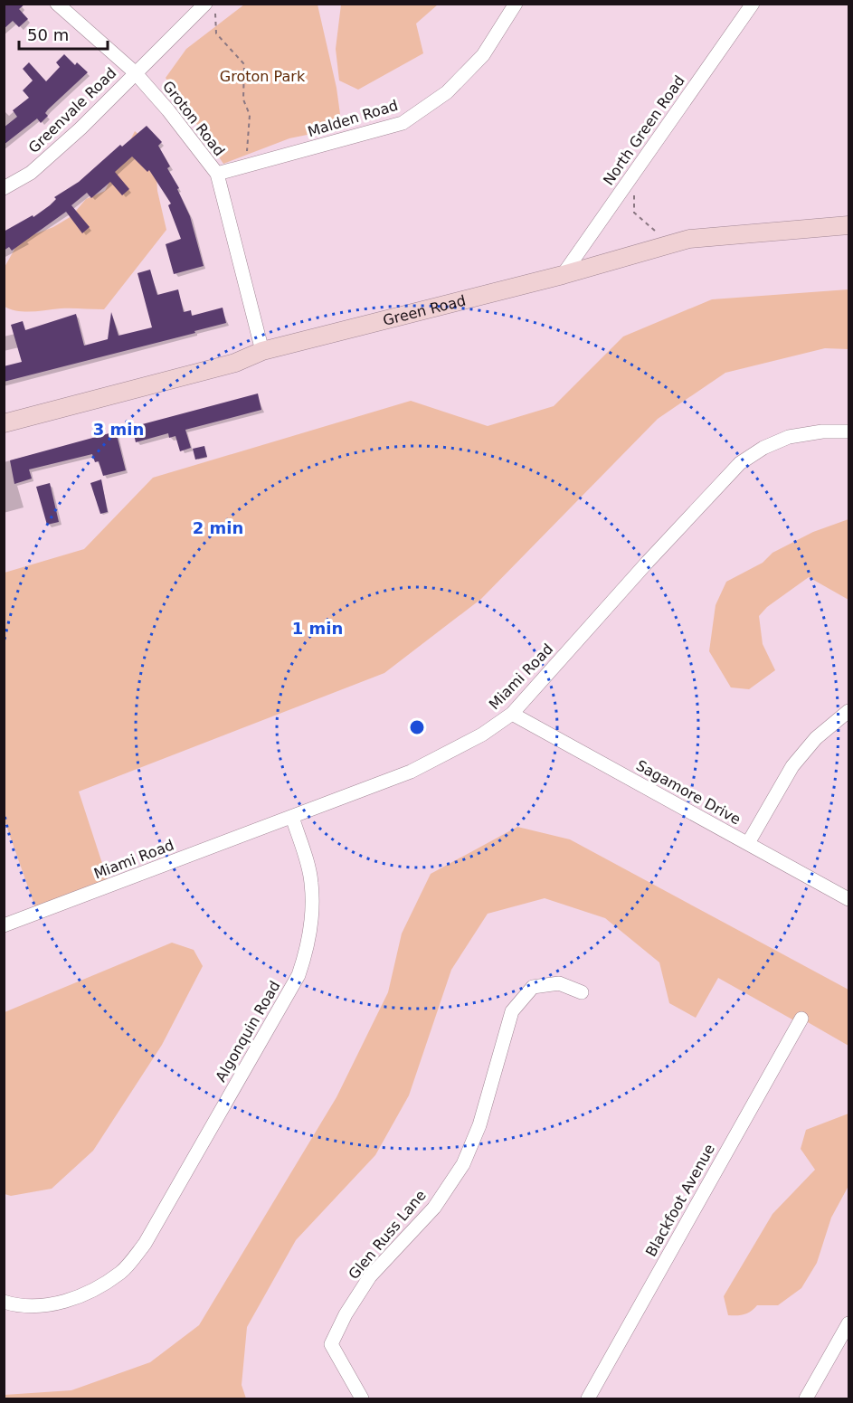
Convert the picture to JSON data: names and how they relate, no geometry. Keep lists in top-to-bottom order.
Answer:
{
  "streets": {
    "main road": ["Green Road"],
    "street": [
      "Greenvale Road",
      "Groton Road",
      "Malden Road",
      "North Green Road",
      "Miami Road",
      "Sagamore Drive",
      "Algonquin Road",
      "Blackfoot Avenue",
      "Glen Russ Lane"
    ]
  },
  "crossings": [
    ["Greenvale Road", "Groton Road"],
    ["Groton Road", "Malden Road"],
    ["Groton Road", "Green Road"],
    ["North Green Road", "Green Road"],
    ["Miami Road", "Sagamore Drive"],
    ["Miami Road", "Algonquin Road"]
  ],
  "parks": ["Groton Park"],
  "scale_bar": "50 m",
  "rings": ["3 min", "2 min", "1 min"]
}
